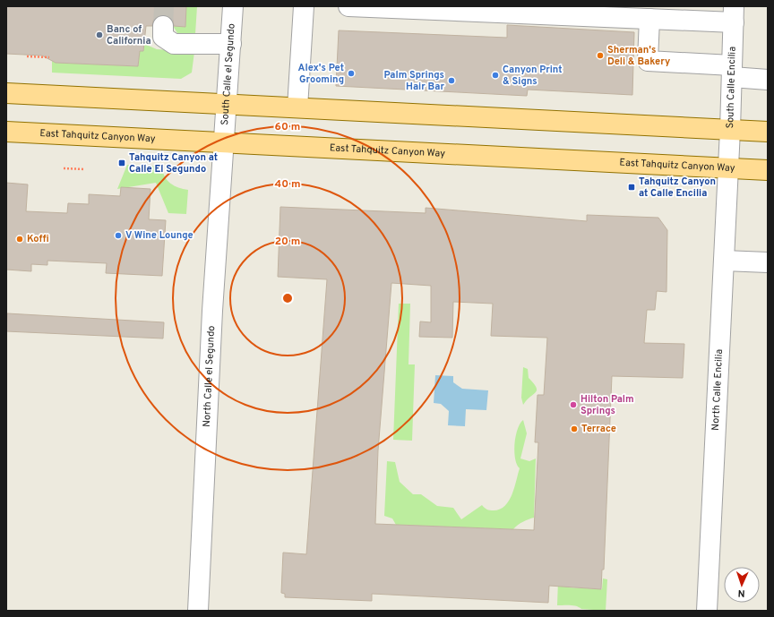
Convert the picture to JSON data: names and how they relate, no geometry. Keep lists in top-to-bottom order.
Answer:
{
  "streets": {
    "main road": ["East Tahquitz Canyon Way"],
    "street": [
      "South Calle el Segundo",
      "South Calle Encilia",
      "North Calle el Segundo",
      "North Calle Encilia"
    ]
  },
  "crossings": [
    ["South Calle el Segundo", "East Tahquitz Canyon Way"],
    ["South Calle el Segundo", "North Calle el Segundo"],
    ["South Calle Encilia", "East Tahquitz Canyon Way"],
    ["South Calle Encilia", "North Calle Encilia"],
    ["East Tahquitz Canyon Way", "North Calle el Segundo"],
    ["East Tahquitz Canyon Way", "North Calle Encilia"]
  ],
  "places": {
    "other": [
      "Banc of California",
      "Sherman's Deli & Bakery",
      "Alex's Pet Grooming",
      "Canyon Print & Signs",
      "Palm Springs Hair Bar",
      "V Wine Lounge",
      "Koffi",
      "Hilton Palm Springs",
      "Terrace"
    ],
    "transit": ["Tahquitz Canyon at Calle El Segundo", "Tahquitz Canyon at Calle Encilia"]
  },
  "north": "bottom",
  "rings": ["60 m", "40 m", "20 m"]
}
